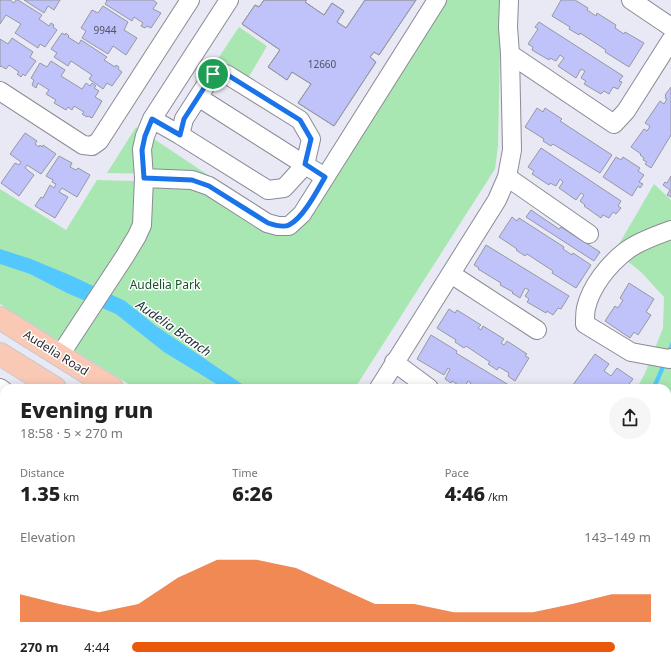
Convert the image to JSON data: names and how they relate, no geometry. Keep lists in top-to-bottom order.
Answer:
{
  "streets": {
    "main road": ["Audelia Road"]
  },
  "water": ["Audelia Branch"],
  "parks": ["Audelia Park"],
  "house_numbers": ["9944", "12660"],
  "page": {
    "heading": ["Evening run", "18:58 · 5 × 270 m"],
    "stats": [
      ["Distance", "1.35 km"],
      ["Time", "6:26"],
      ["Pace", "4:46 /km"]
    ],
    "chart": ["Elevation", "143–149 m"],
    "list": [
      {
        "name": "270 m",
        "note": "4:44"
      }
    ]
  }
}
